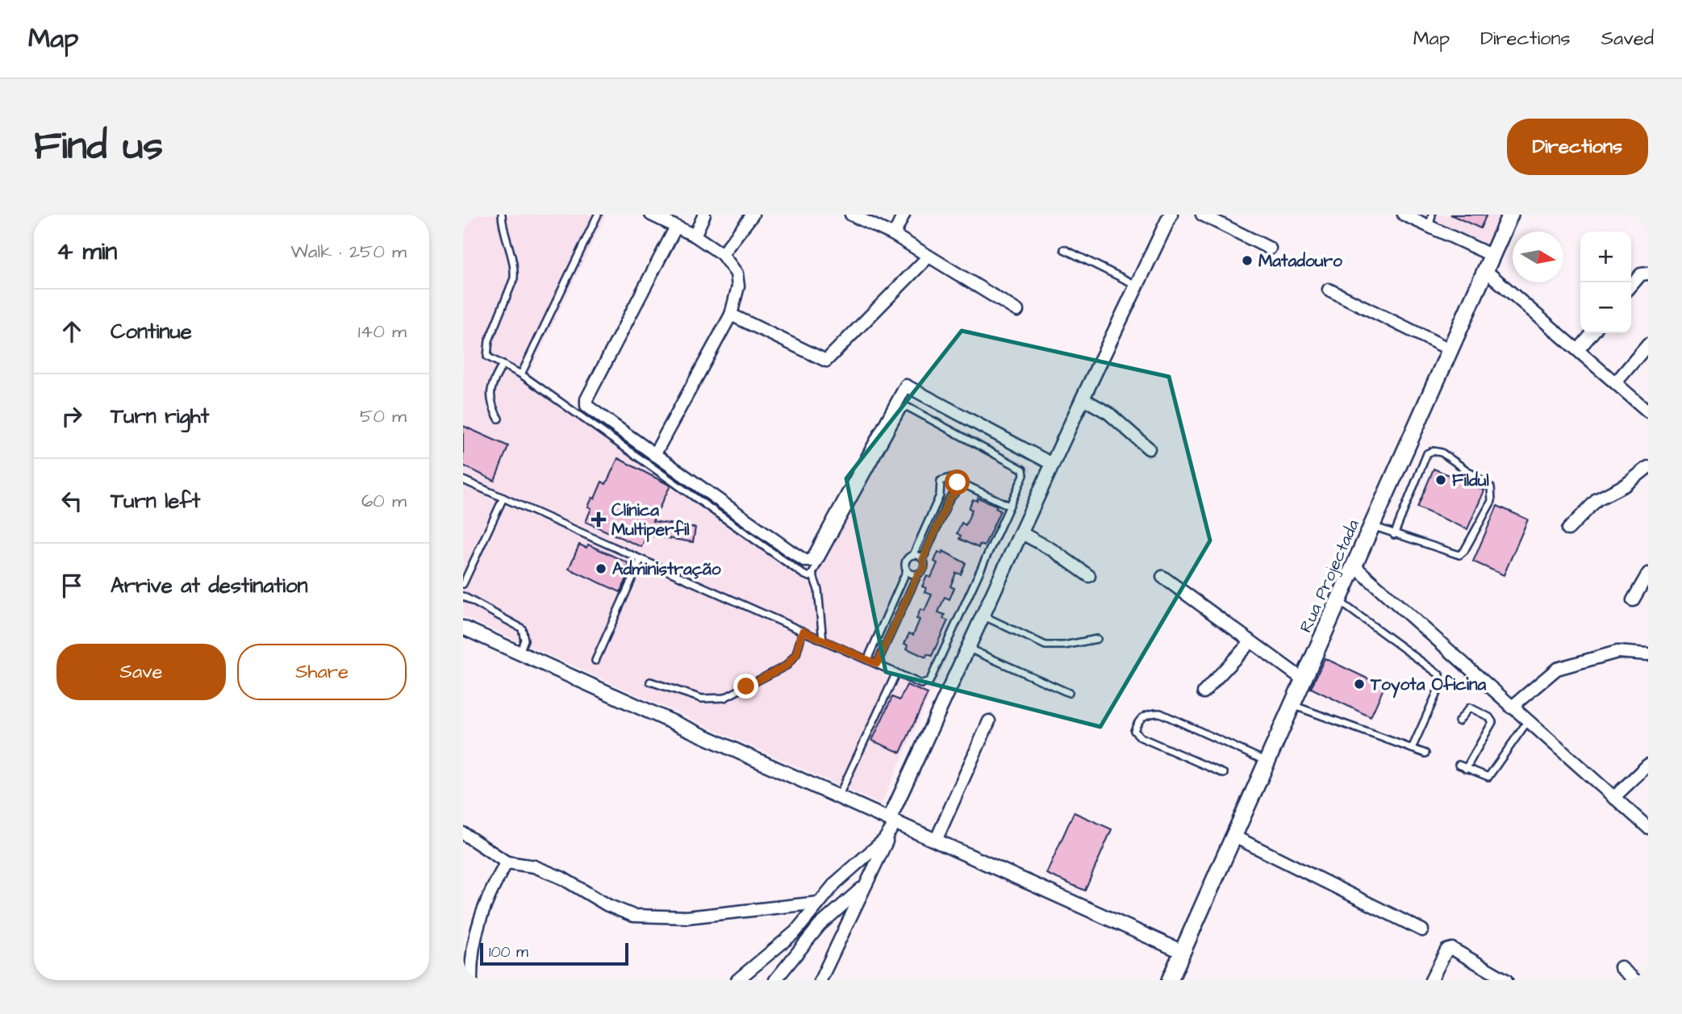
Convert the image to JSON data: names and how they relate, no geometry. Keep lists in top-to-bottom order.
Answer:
{
  "streets": {
    "main road": ["Rua Projectada"]
  },
  "places": {
    "other": [
      "Matadouro",
      "Fildul",
      "Administração",
      "Toyota Oficina"
    ],
    "health": ["Clínica Multiperfil"]
  },
  "scale_bar": "100 m",
  "north": "right",
  "page": {
    "header": "Map",
    "nav": ["Map", "Directions", "Saved"],
    "buttons": [
      "Directions",
      ["Save", "Share"]
    ],
    "title": "Find us",
    "heading": ["4 min", "Walk · 250 m"],
    "map_buttons": ["+", "−"],
    "list": [
      ["Continue", "140 m"],
      ["Turn right", "50 m"],
      ["Turn left", "60 m"],
      "Arrive at destination"
    ],
    "scale": "100 m"
  }
}
